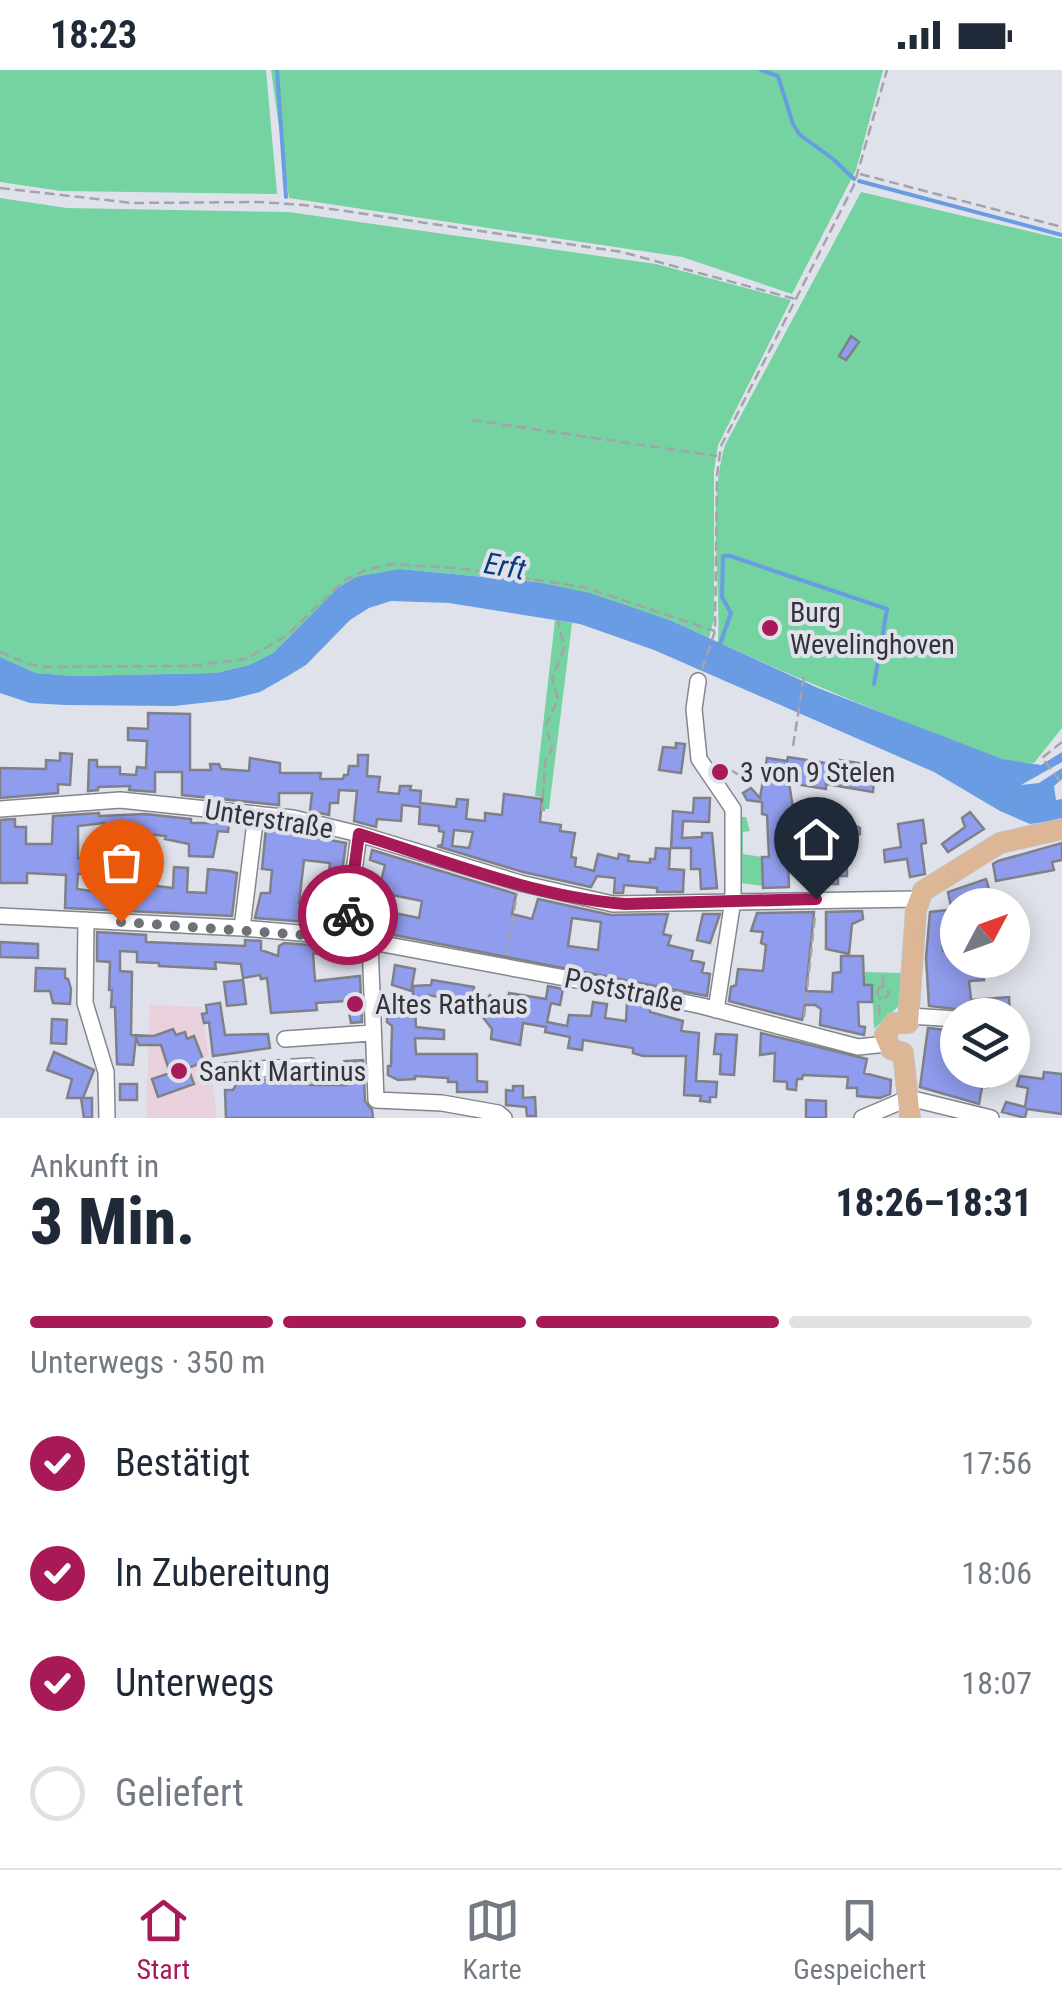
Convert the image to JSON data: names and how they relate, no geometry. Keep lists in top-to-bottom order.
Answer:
{
  "streets": {
    "street": ["Unterstraße", "Poststraße"]
  },
  "crossings": [
    ["Unterstraße", "Poststraße"]
  ],
  "water": ["Erft"],
  "places": [
    "Burg Wevelinghoven",
    "3 von 9 Stelen",
    "Altes Rathaus",
    "Sankt Martinus"
  ],
  "north": "top right",
  "page": {
    "status": "18:23",
    "heading": ["3 Min.", "Ankunft in", "18:26–18:31"],
    "bar": "Unterwegs · 350 m",
    "list": [
      ["Bestätigt", "17:56"],
      ["In Zubereitung", "18:06"],
      ["Unterwegs", "18:07"],
      "Geliefert"
    ],
    "tabs": ["Start", "Karte", "Gespeichert"]
  }
}
